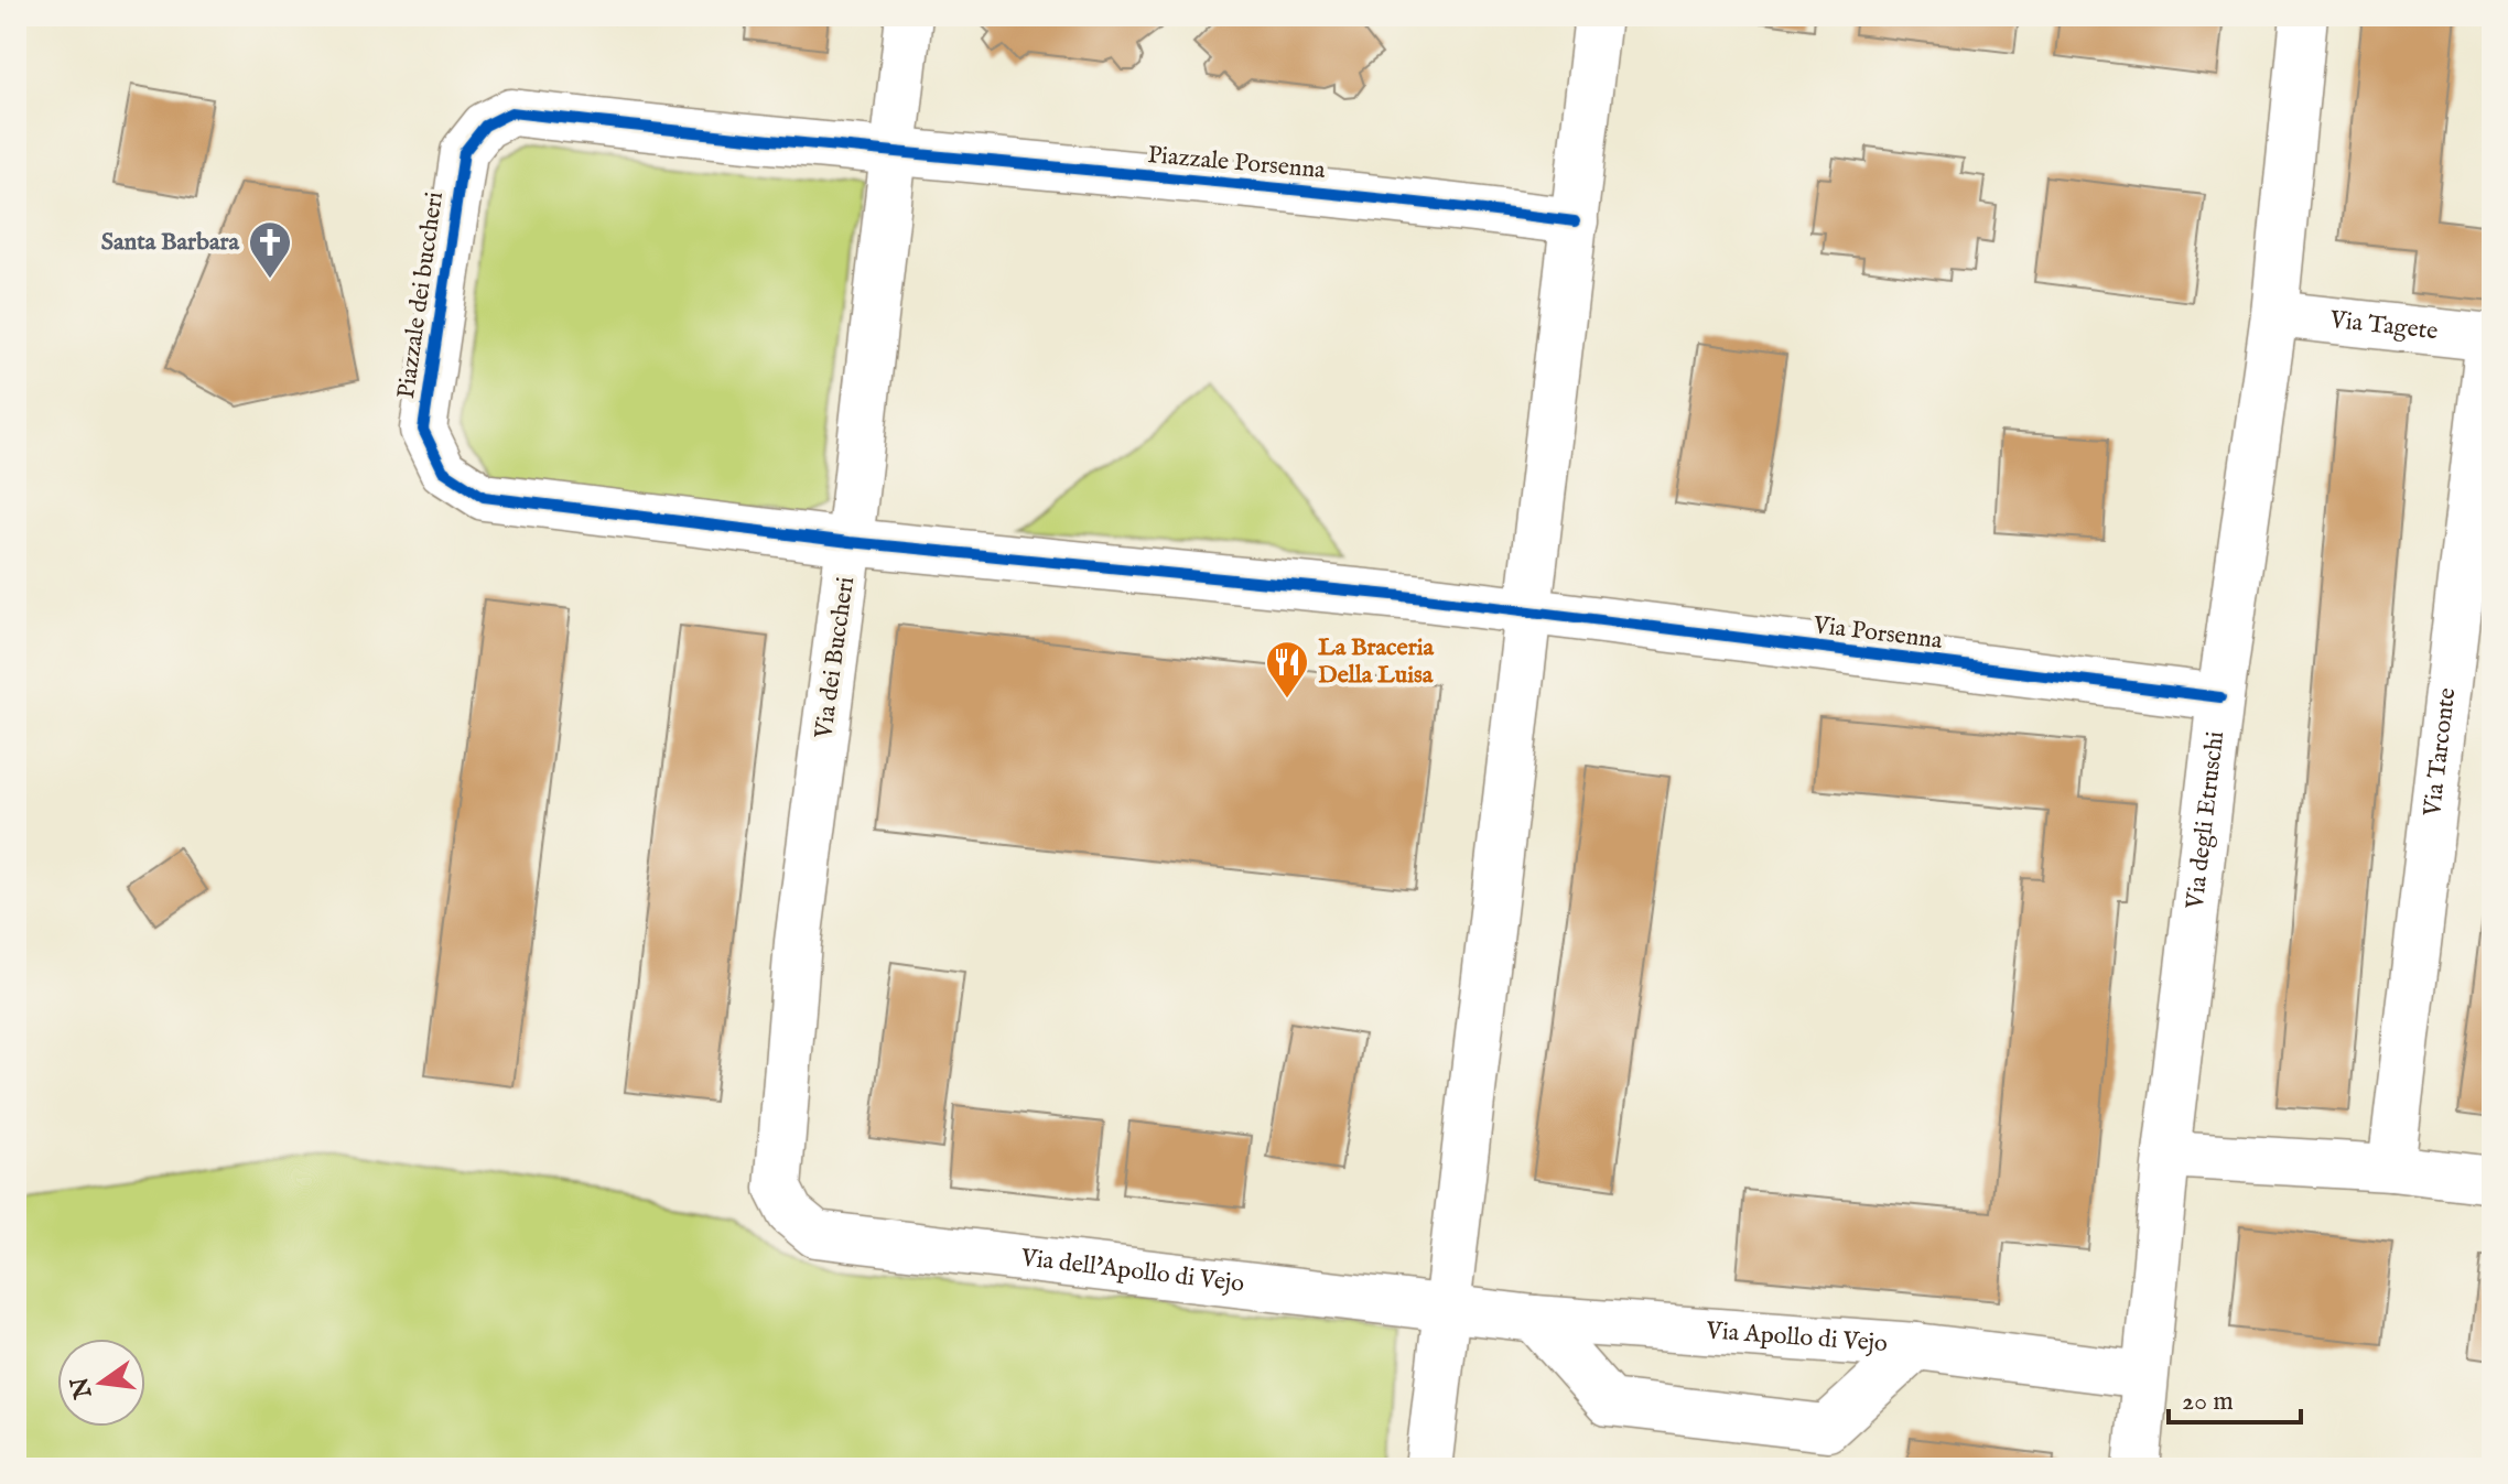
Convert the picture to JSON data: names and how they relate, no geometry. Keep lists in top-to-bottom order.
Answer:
{
  "streets": {
    "street": [
      "Piazzale Porsenna",
      "Piazzale dei buccheri",
      "Via Tagete",
      "Via Porsenna",
      "Via dei Buccheri",
      "Via Tarconte",
      "Via degli Etruschi",
      "Via dell'Apollo di Vejo",
      "Via Apollo di Vejo"
    ]
  },
  "crossings": [
    ["Piazzale Porsenna", "Piazzale dei buccheri"],
    ["Piazzale Porsenna", "Via dei Buccheri"],
    ["Piazzale dei buccheri", "Via dei Buccheri"],
    ["Via Tagete", "Via Tarconte"],
    ["Via Tagete", "Via degli Etruschi"],
    ["Via Porsenna", "Via degli Etruschi"],
    ["Via dei Buccheri", "Via dell'Apollo di Vejo"],
    ["Via degli Etruschi", "Via Apollo di Vejo"],
    ["Via dell'Apollo di Vejo", "Via Apollo di Vejo"]
  ],
  "places": {
    "church": ["Santa Barbara"],
    "restaurant": ["La Braceria Della Luisa"]
  },
  "scale_bar": "20 m",
  "north": "left"
}
